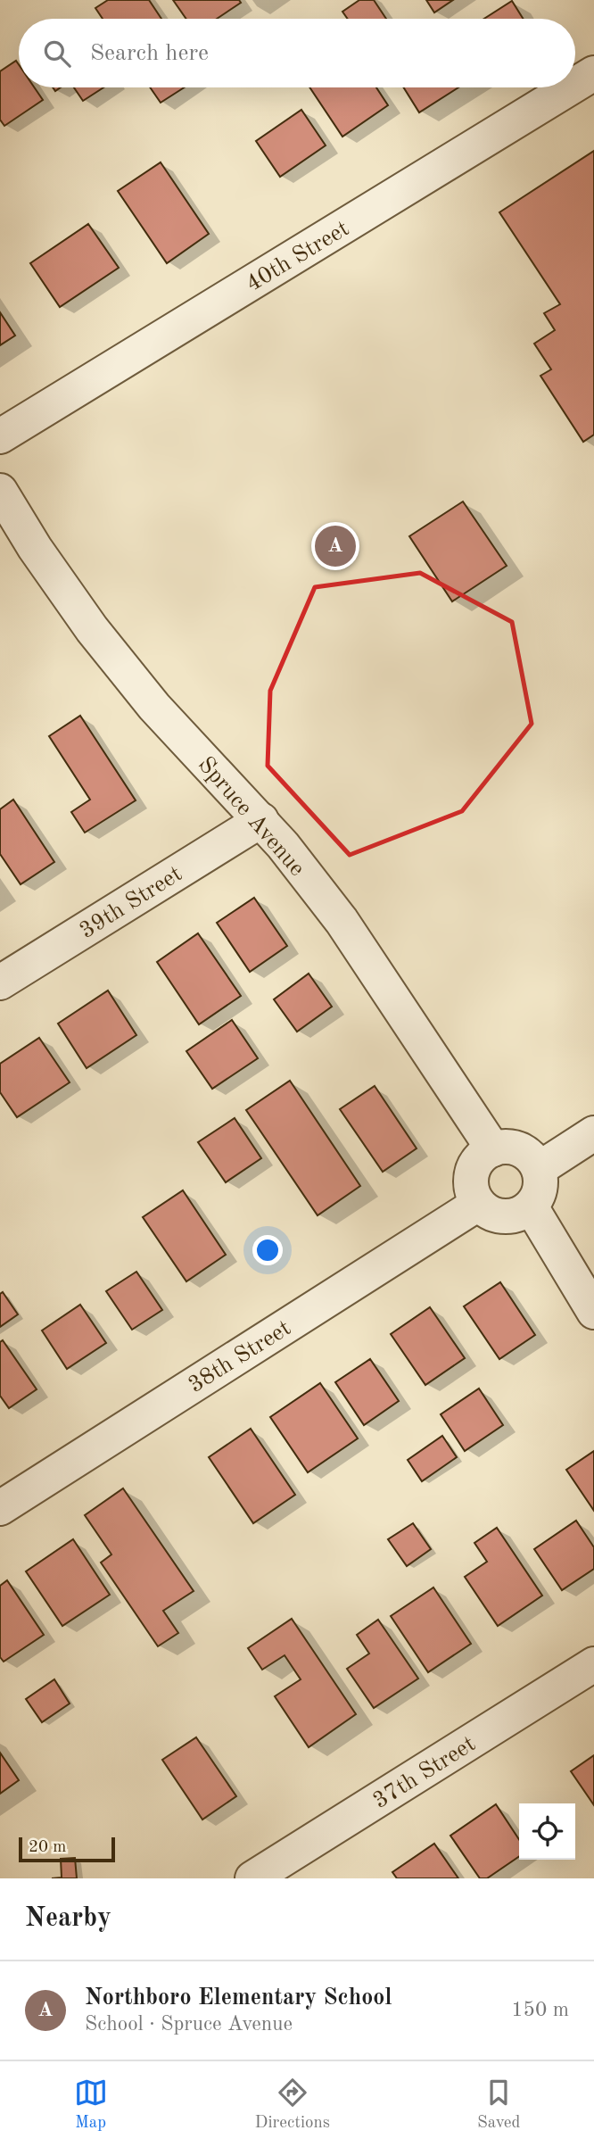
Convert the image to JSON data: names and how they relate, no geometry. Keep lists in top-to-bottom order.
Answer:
{
  "streets": {
    "street": [
      "40th Street",
      "Spruce Avenue",
      "39th Street",
      "38th Street",
      "37th Street"
    ]
  },
  "crossings": [
    ["Spruce Avenue", "39th Street"],
    ["Spruce Avenue", "38th Street"]
  ],
  "scale_bar": "20 m",
  "page": {
    "search": "Search here",
    "pins": "A",
    "scale": "20 m",
    "heading": "Nearby",
    "list": [
      {
        "mark": "A",
        "name": "Northboro Elementary School",
        "note": "School · Spruce Avenue",
        "value": "150 m"
      }
    ],
    "nav": ["Map", "Directions", "Saved"]
  }
}
